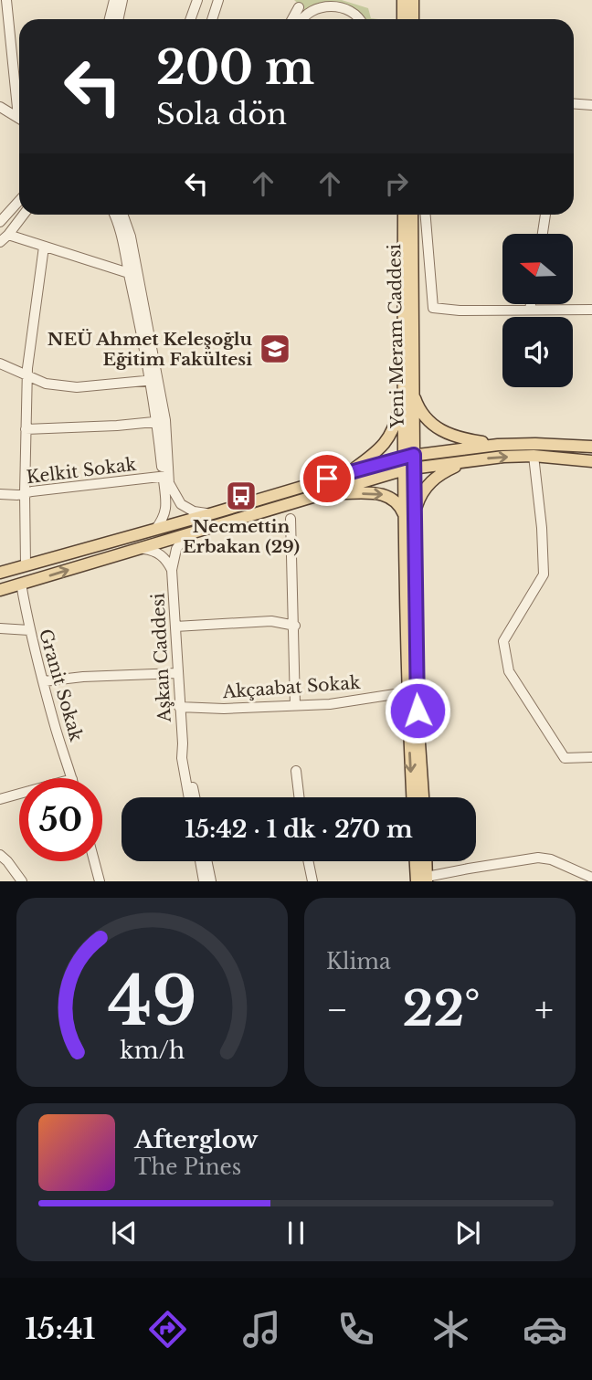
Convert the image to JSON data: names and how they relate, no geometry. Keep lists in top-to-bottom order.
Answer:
{
  "streets": {
    "main road": ["Yeni Meram Caddesi"],
    "street": [
      "Kelkit Sokak",
      "Aşkan Caddesi",
      "Granit Sokak",
      "Akçaabat Sokak"
    ]
  },
  "crossings": [
    ["Yeni Meram Caddesi", "Akçaabat Sokak"],
    ["Aşkan Caddesi", "Akçaabat Sokak"]
  ],
  "places": {
    "school or university": ["NEÜ Ahmet Keleşoğlu Eğitim Fakültesi"],
    "bus stop": ["Necmettin Erbakan (29)"]
  },
  "north": "left",
  "page": {
    "turn": ["200 m", "Sola dön"],
    "limit": "50",
    "trip": "15:42 · 1 dk · 270 m",
    "tile": "Klima",
    "heat": ["−", "22°", "+"],
    "song": ["Afterglow", "The Pines"],
    "tabs": "15:41",
    "gauge": ["49", "km/h"]
  }
}
